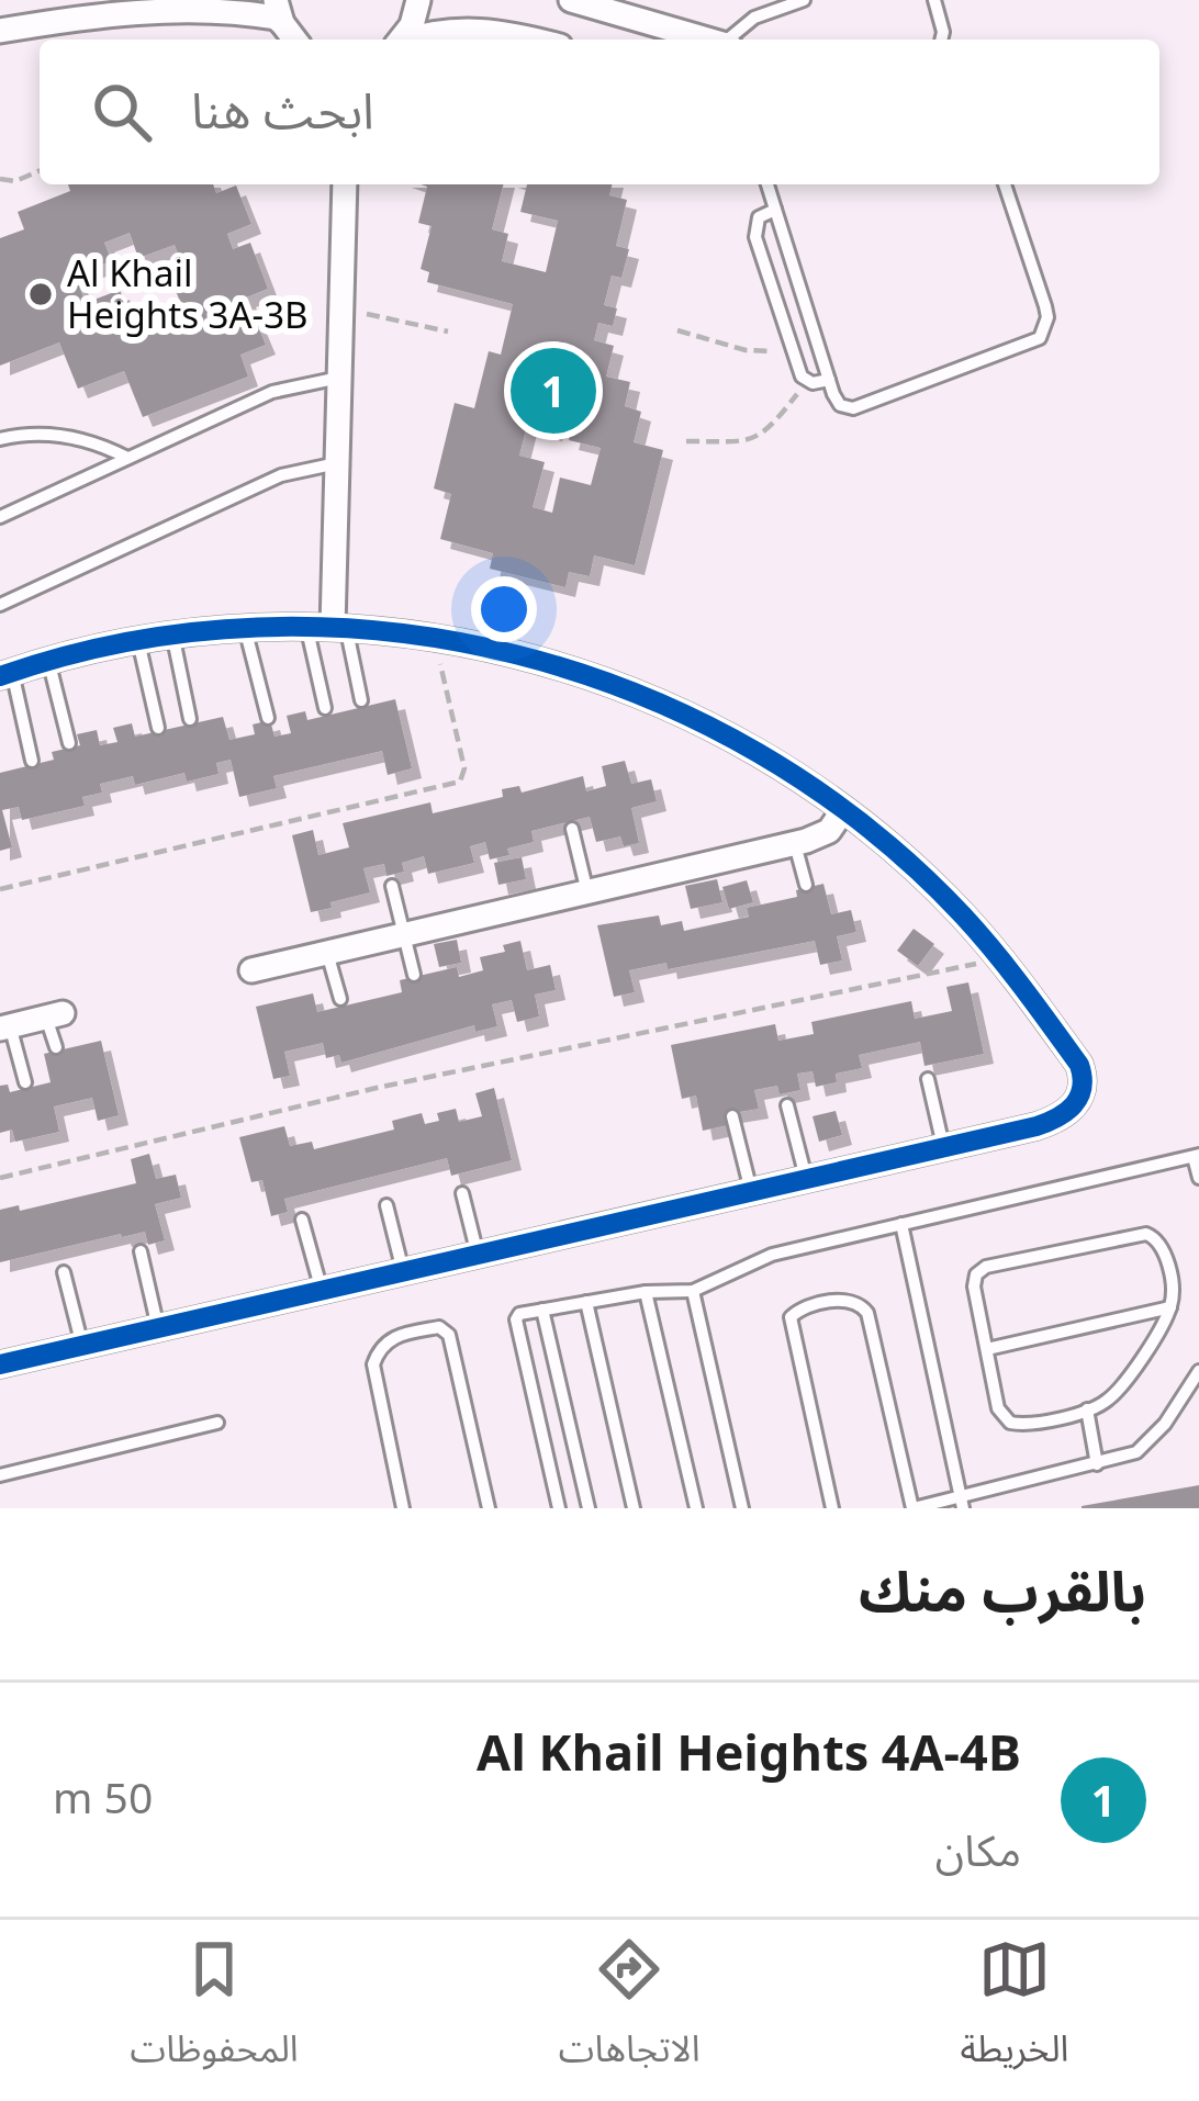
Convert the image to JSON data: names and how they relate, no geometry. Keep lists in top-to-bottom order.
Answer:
{
  "places": ["Al Khail Heights 3A-3B"],
  "page": {
    "search": "ابحث هنا",
    "pins": "1",
    "heading": "بالقرب منك",
    "list": [
      {
        "mark": "1",
        "name": "Al Khail Heights 4A-4B",
        "note": "مكان",
        "value": "50 m"
      }
    ],
    "nav": ["الخريطة", "الاتجاهات", "المحفوظات"]
  }
}
